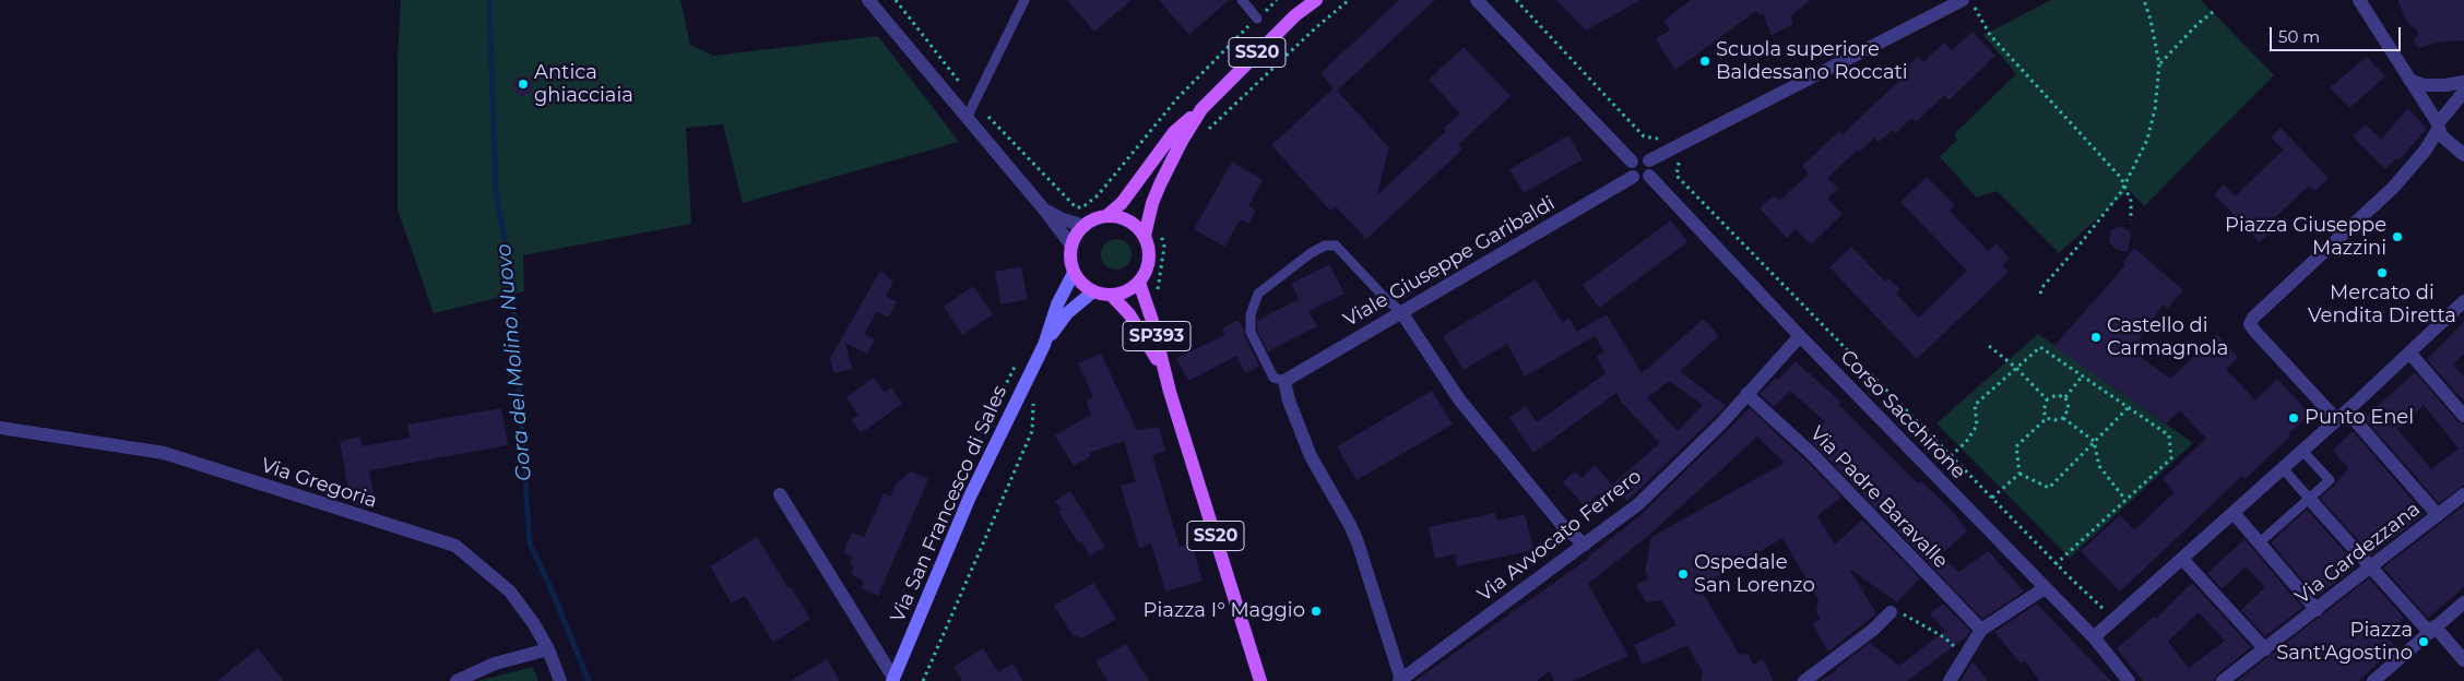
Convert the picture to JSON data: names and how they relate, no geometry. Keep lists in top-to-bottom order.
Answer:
{
  "streets": {
    "main road": ["SS20", "SP393", "Via San Francesco di Sales"],
    "street": [
      "Viale Giuseppe Garibaldi",
      "Corso Sacchirone",
      "Via Gregoria",
      "Via Padre Baravalle",
      "Via Avvocato Ferrero",
      "Via Gardezzana"
    ]
  },
  "crossings": [
    ["SS20", "SP393"],
    ["Viale Giuseppe Garibaldi", "Corso Sacchirone"],
    ["Corso Sacchirone", "Via Avvocato Ferrero"],
    ["Via Padre Baravalle", "Via Avvocato Ferrero"]
  ],
  "water": ["Gora del Molino Nuovo"],
  "places": [
    "Scuola superiore Baldessano Roccati",
    "Antica ghiacciaia",
    "Piazza Giuseppe Mazzini",
    "Mercato di Vendita Diretta",
    "Castello di Carmagnola",
    "Punto Enel",
    "Ospedale San Lorenzo",
    "Piazza I° Maggio",
    "Piazza Sant'Agostino"
  ],
  "scale_bar": "50 m"
}
